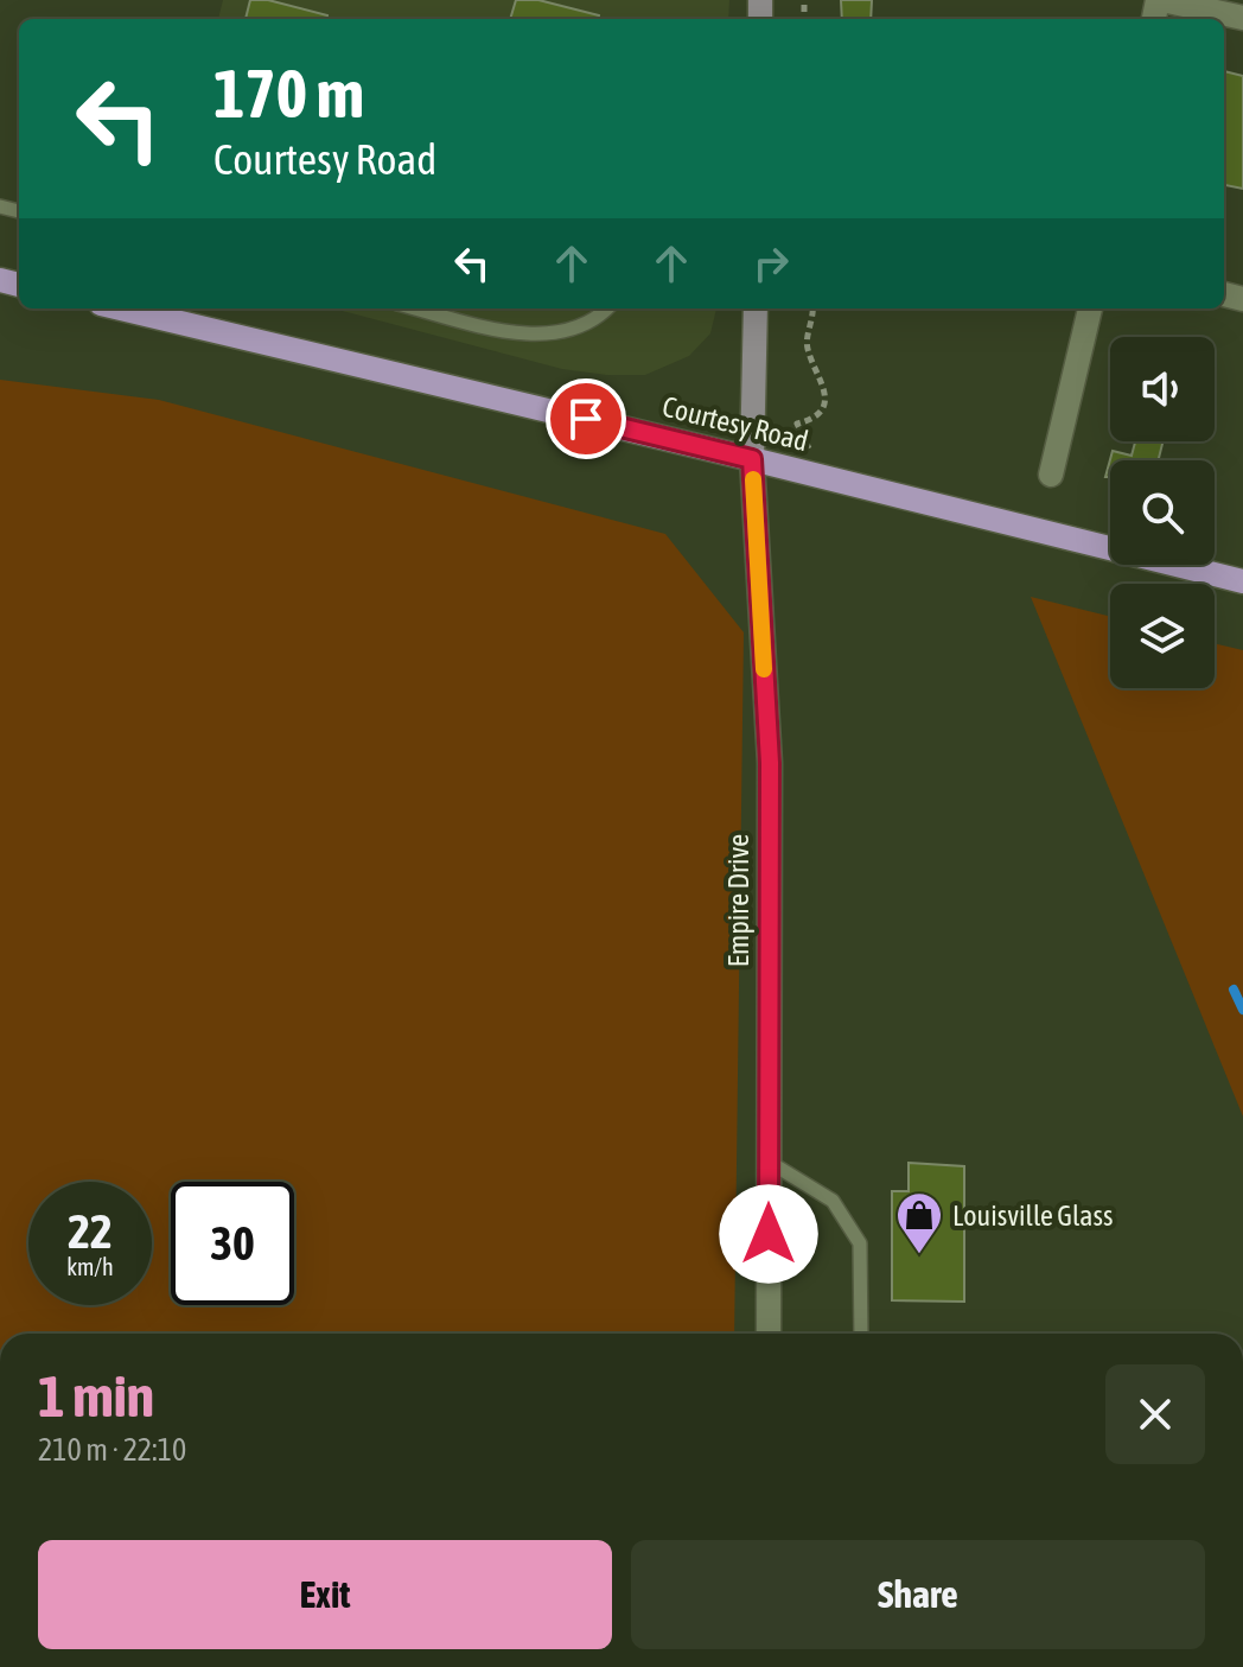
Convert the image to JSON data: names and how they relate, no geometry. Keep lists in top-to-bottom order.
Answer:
{
  "streets": {
    "main road": ["Courtesy Road"],
    "street": ["Empire Drive"]
  },
  "crossings": [
    ["Courtesy Road", "Empire Drive"]
  ],
  "places": {
    "shop": ["Louisville Glass"]
  },
  "page": {
    "turn": ["170 m", "Courtesy Road"],
    "speed": "22 km/h",
    "limit": "30",
    "heading": ["1 min", "210 m · 22:10"],
    "buttons": ["Exit", "Share"]
  }
}
